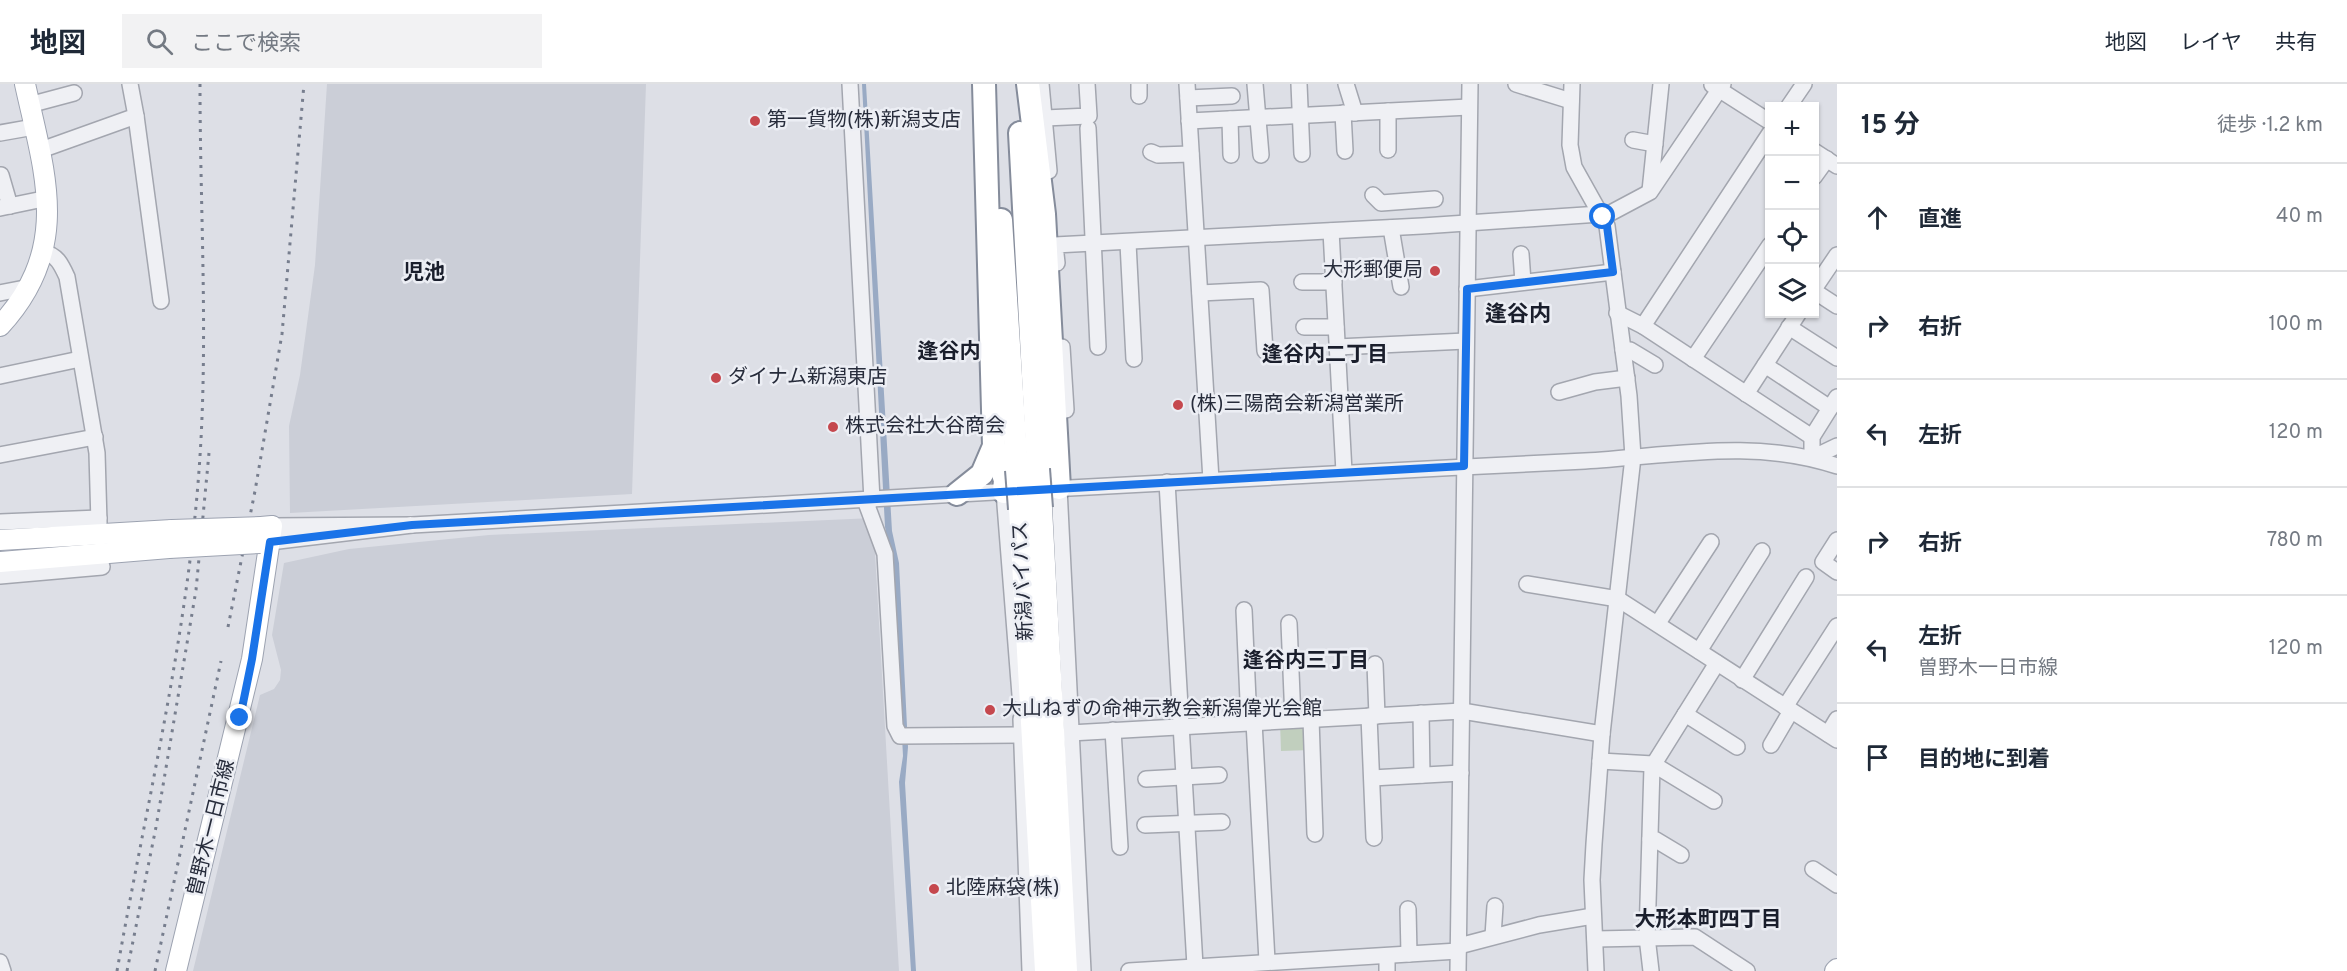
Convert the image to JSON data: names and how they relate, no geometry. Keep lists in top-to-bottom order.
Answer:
{
  "streets": {
    "highway": ["新潟バイパス"],
    "main road": ["曽野木一日市線"]
  },
  "districts": [
    "児池",
    "逢谷内",
    "逢谷内",
    "逢谷内二丁目",
    "逢谷内三丁目",
    "大形本町四丁目"
  ],
  "places": [
    "第一貨物(株)新潟支店",
    "大形郵便局",
    "ダイナム新潟東店",
    "(株)三陽商会新潟営業所",
    "株式会社大谷商会",
    "大山ねずの命神示教会新潟偉光会館",
    "北陸麻袋(株)"
  ],
  "page": {
    "header": "地図",
    "search": "ここで検索",
    "nav": ["地図", "レイヤ", "共有"],
    "heading": ["15 分", "徒歩 · 1.2 km"],
    "map_buttons": ["+", "−"],
    "list": [
      ["直進", "40 m"],
      ["右折", "100 m"],
      ["左折", "120 m"],
      ["右折", "780 m"],
      ["左折", "曽野木一日市線", "120 m"],
      "目的地に到着"
    ]
  }
}
